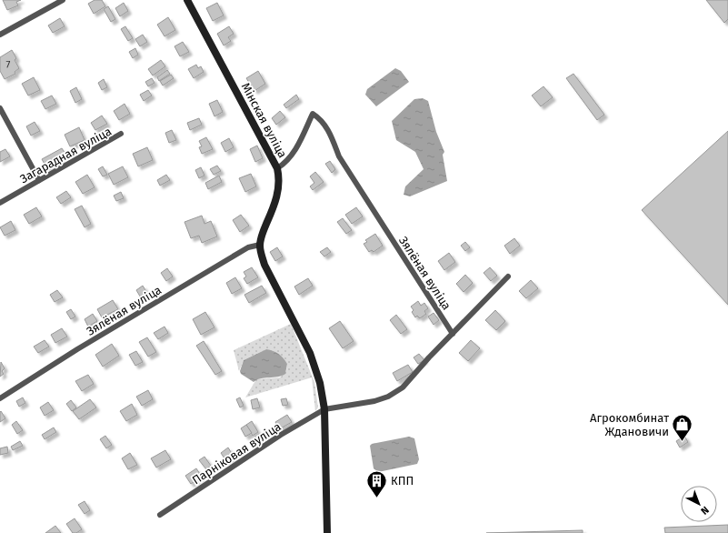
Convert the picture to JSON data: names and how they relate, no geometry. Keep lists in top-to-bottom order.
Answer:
{
  "streets": {
    "street": [
      "Мінская вуліца",
      "Загарадная вуліца",
      "Зялёная вуліца",
      "Парніковая вуліца"
    ]
  },
  "crossings": [
    ["Мінская вуліца", "Зялёная вуліца"]
  ],
  "places": {
    "shop": ["Агрокомбинат Ждановичи"],
    "building": ["КПП"]
  },
  "house_numbers": ["7"],
  "north": "bottom right"
}
